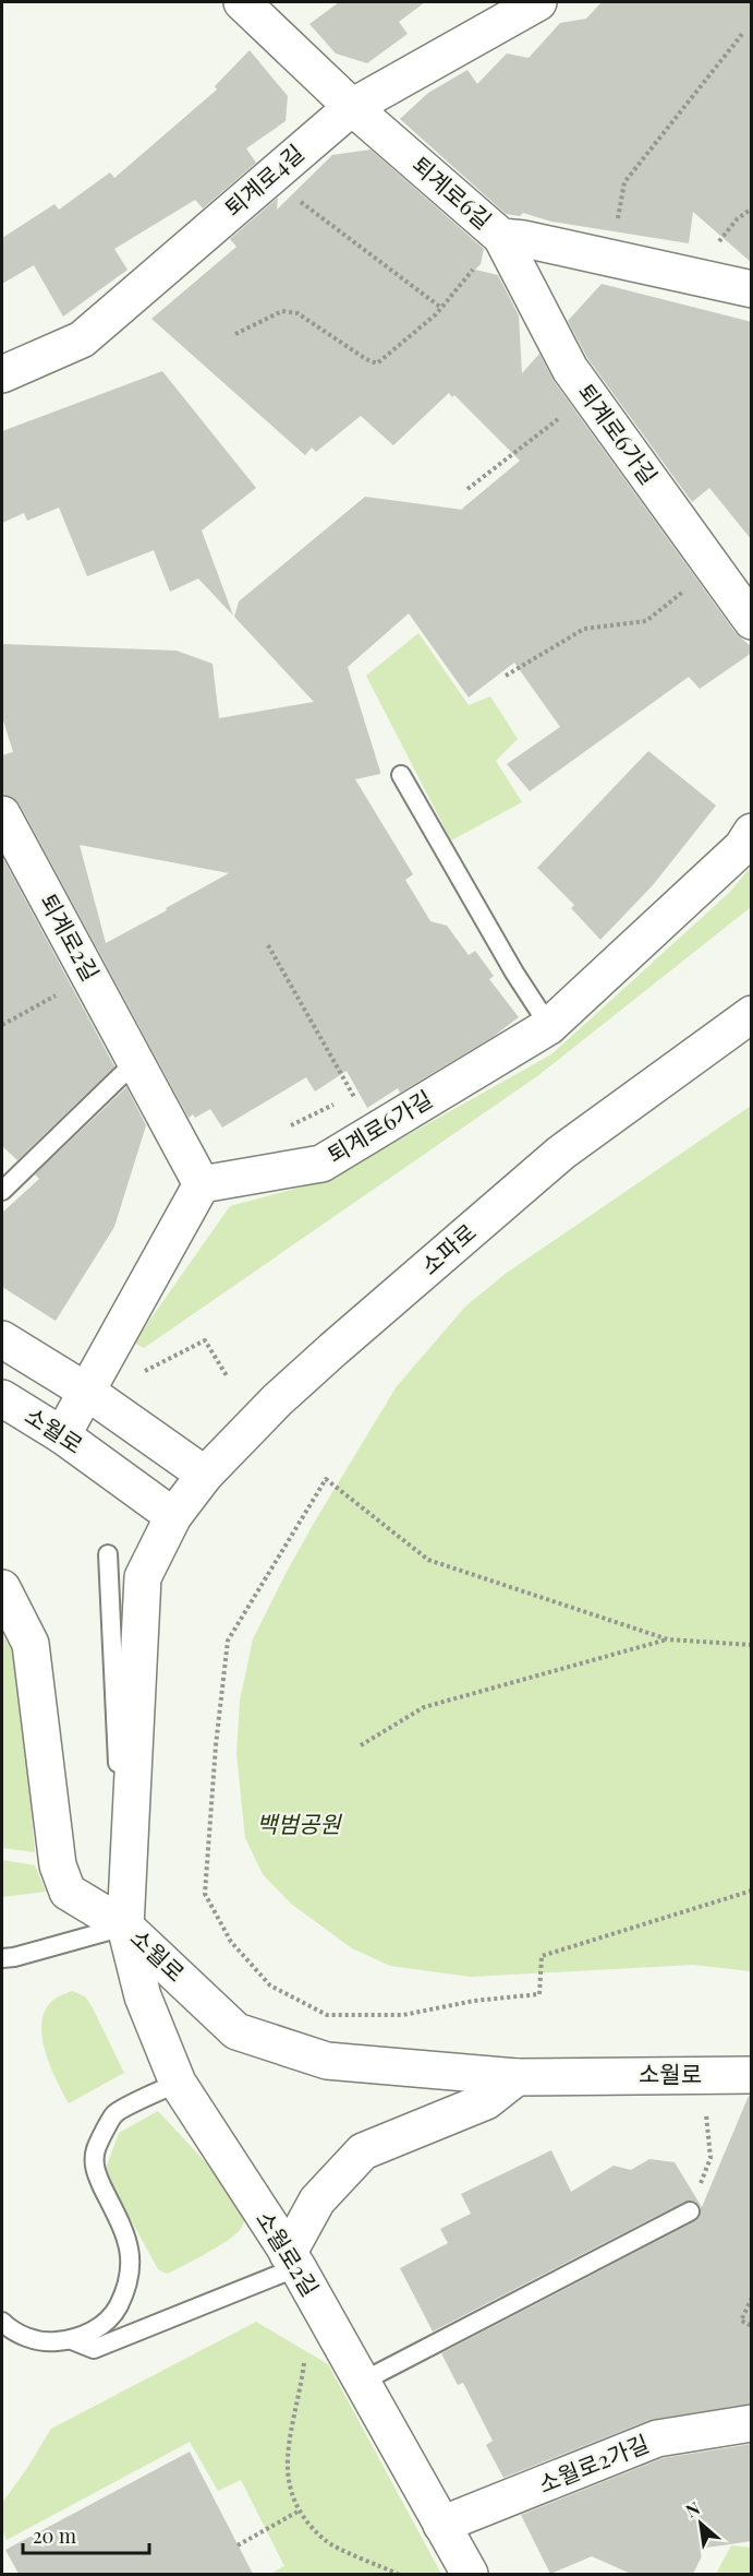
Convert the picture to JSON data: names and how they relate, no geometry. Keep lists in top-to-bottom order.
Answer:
{
  "streets": {
    "street": [
      "퇴계로4길",
      "퇴계로6길",
      "퇴계로6가길",
      "퇴계로2길",
      "소파로",
      "소월로",
      "소월로2길",
      "소월로2가길"
    ]
  },
  "crossings": [
    ["퇴계로4길", "퇴계로6길"],
    ["퇴계로6길", "퇴계로6가길"],
    ["퇴계로6가길", "퇴계로2길"],
    ["소파로", "소월로"],
    ["소월로", "소월로2길"],
    ["소월로2길", "소월로2가길"]
  ],
  "parks": ["백범공원"],
  "scale_bar": "20 m",
  "north": "top left"
}
